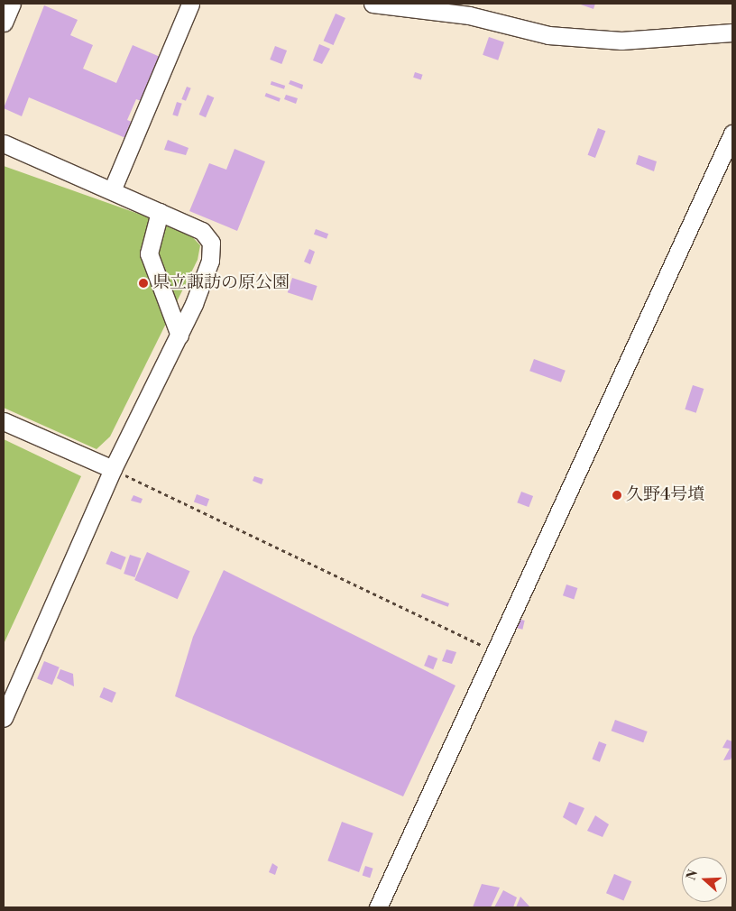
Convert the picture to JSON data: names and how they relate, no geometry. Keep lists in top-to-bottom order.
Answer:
{
  "places": ["県立諏訪の原公園", "久野4号墳"],
  "north": "left"
}
